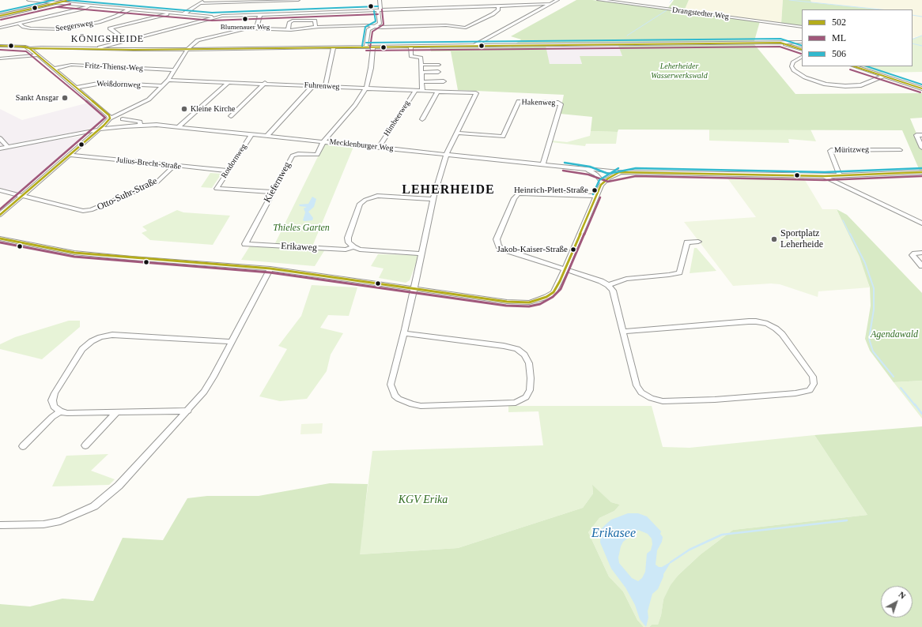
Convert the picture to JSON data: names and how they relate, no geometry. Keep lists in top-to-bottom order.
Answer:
{
  "streets": {
    "street": [
      "Drangstedter Weg",
      "Seegersweg",
      "Fritz-Thienst-Weg",
      "Weißdornweg",
      "Fuhrenweg",
      "Hakenweg",
      "Himbeerweg",
      "Mecklenburger Weg",
      "Müritzweg",
      "Rotdornweg",
      "Julius-Brecht-Straße",
      "Kiefernweg",
      "Otto-Suhr-Straße",
      "Erikaweg"
    ]
  },
  "crossings": [
    ["Fuhrenweg", "Hakenweg"],
    ["Fuhrenweg", "Himbeerweg"],
    ["Hakenweg", "Mecklenburger Weg"],
    ["Himbeerweg", "Mecklenburger Weg"],
    ["Mecklenburger Weg", "Müritzweg"],
    ["Mecklenburger Weg", "Rotdornweg"],
    ["Mecklenburger Weg", "Kiefernweg"],
    ["Rotdornweg", "Julius-Brecht-Straße"],
    ["Rotdornweg", "Kiefernweg"],
    ["Julius-Brecht-Straße", "Otto-Suhr-Straße"],
    ["Kiefernweg", "Erikaweg"]
  ],
  "districts": ["KÖNIGSHEIDE", "LEHERHEIDE"],
  "water": ["Erikasee"],
  "parks": [
    "Leherheider Wasserwerkswald",
    "Thieles Garten",
    "Agendawald",
    "KGV Erika"
  ],
  "places": [
    "Blumenauer Weg",
    "Sankt Ansgar",
    "Kleine Kirche",
    "Heinrich-Plett-Straße",
    "Sportplatz Leherheide",
    "Jakob-Kaiser-Straße"
  ],
  "lines": ["transit line 502", "transit line 506", "transit line ML"],
  "legend": ["502", "ML", "506"],
  "north": "top right"
}
